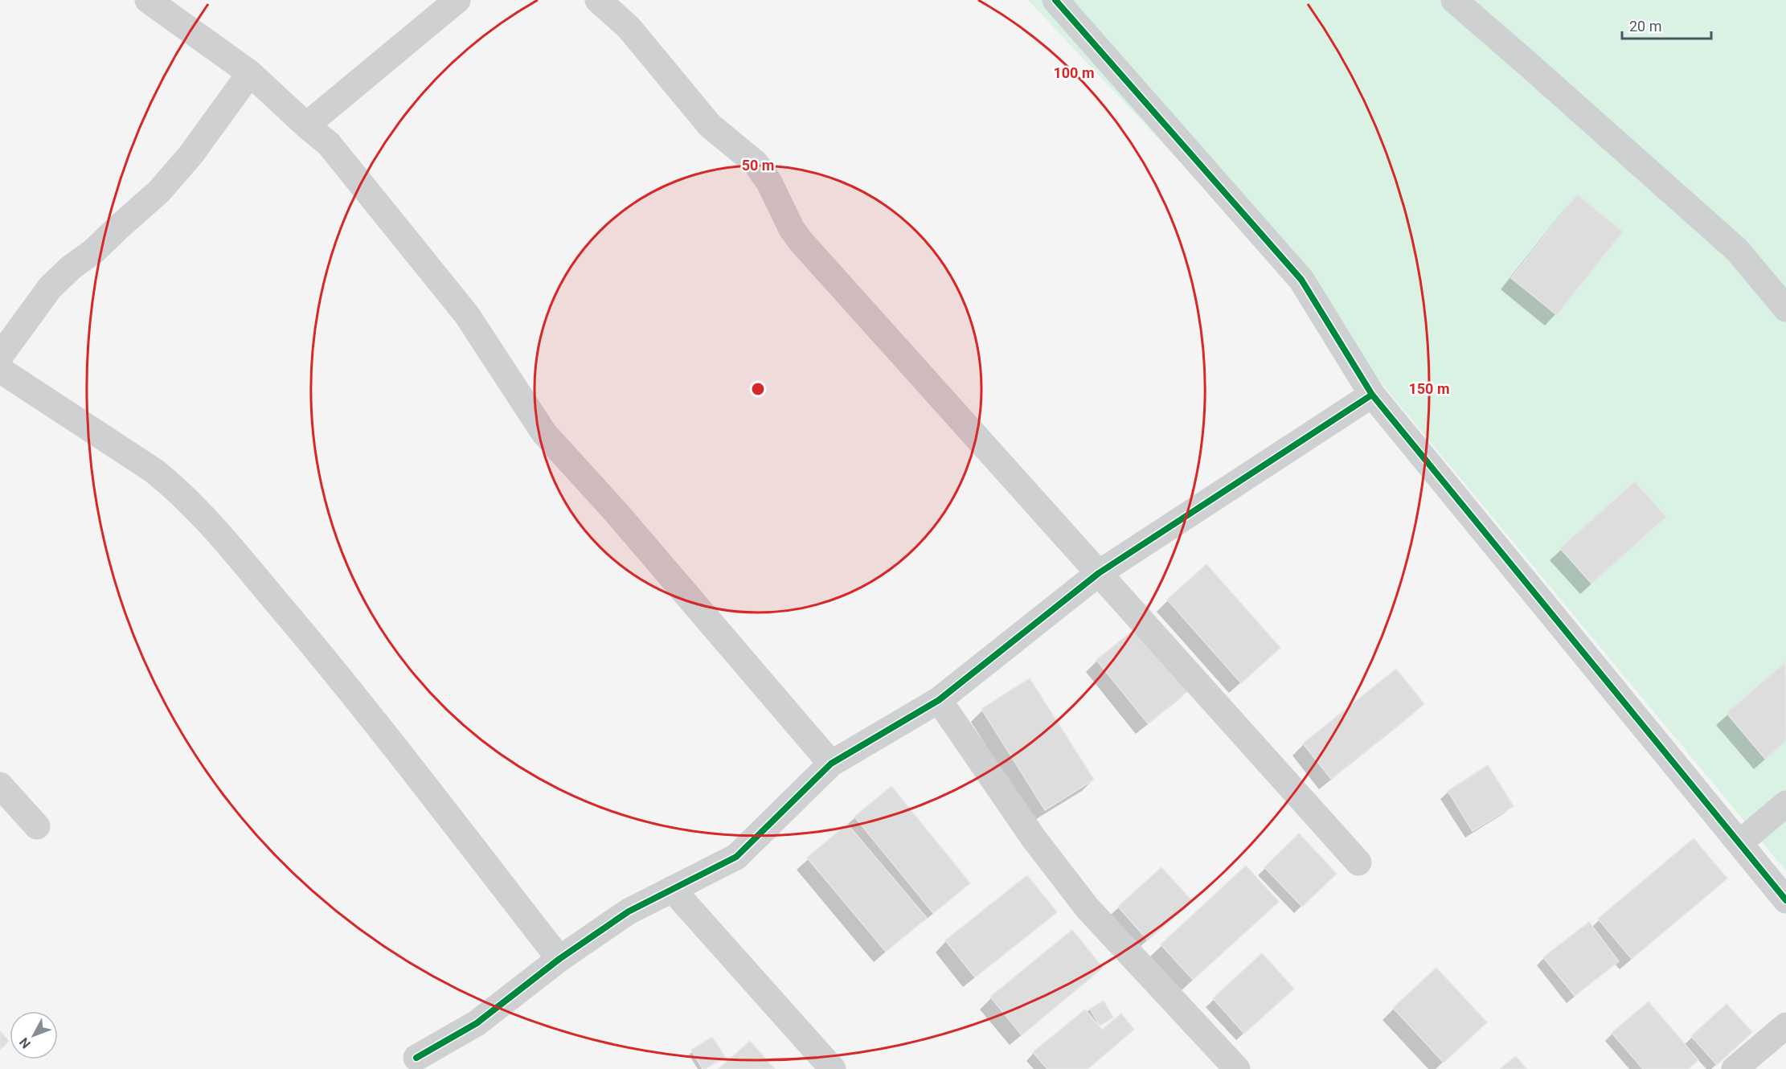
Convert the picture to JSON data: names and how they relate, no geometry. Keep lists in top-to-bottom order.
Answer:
{
  "scale_bar": "20 m",
  "north": "bottom left",
  "rings": ["100 m", "50 m", "150 m"]
}
